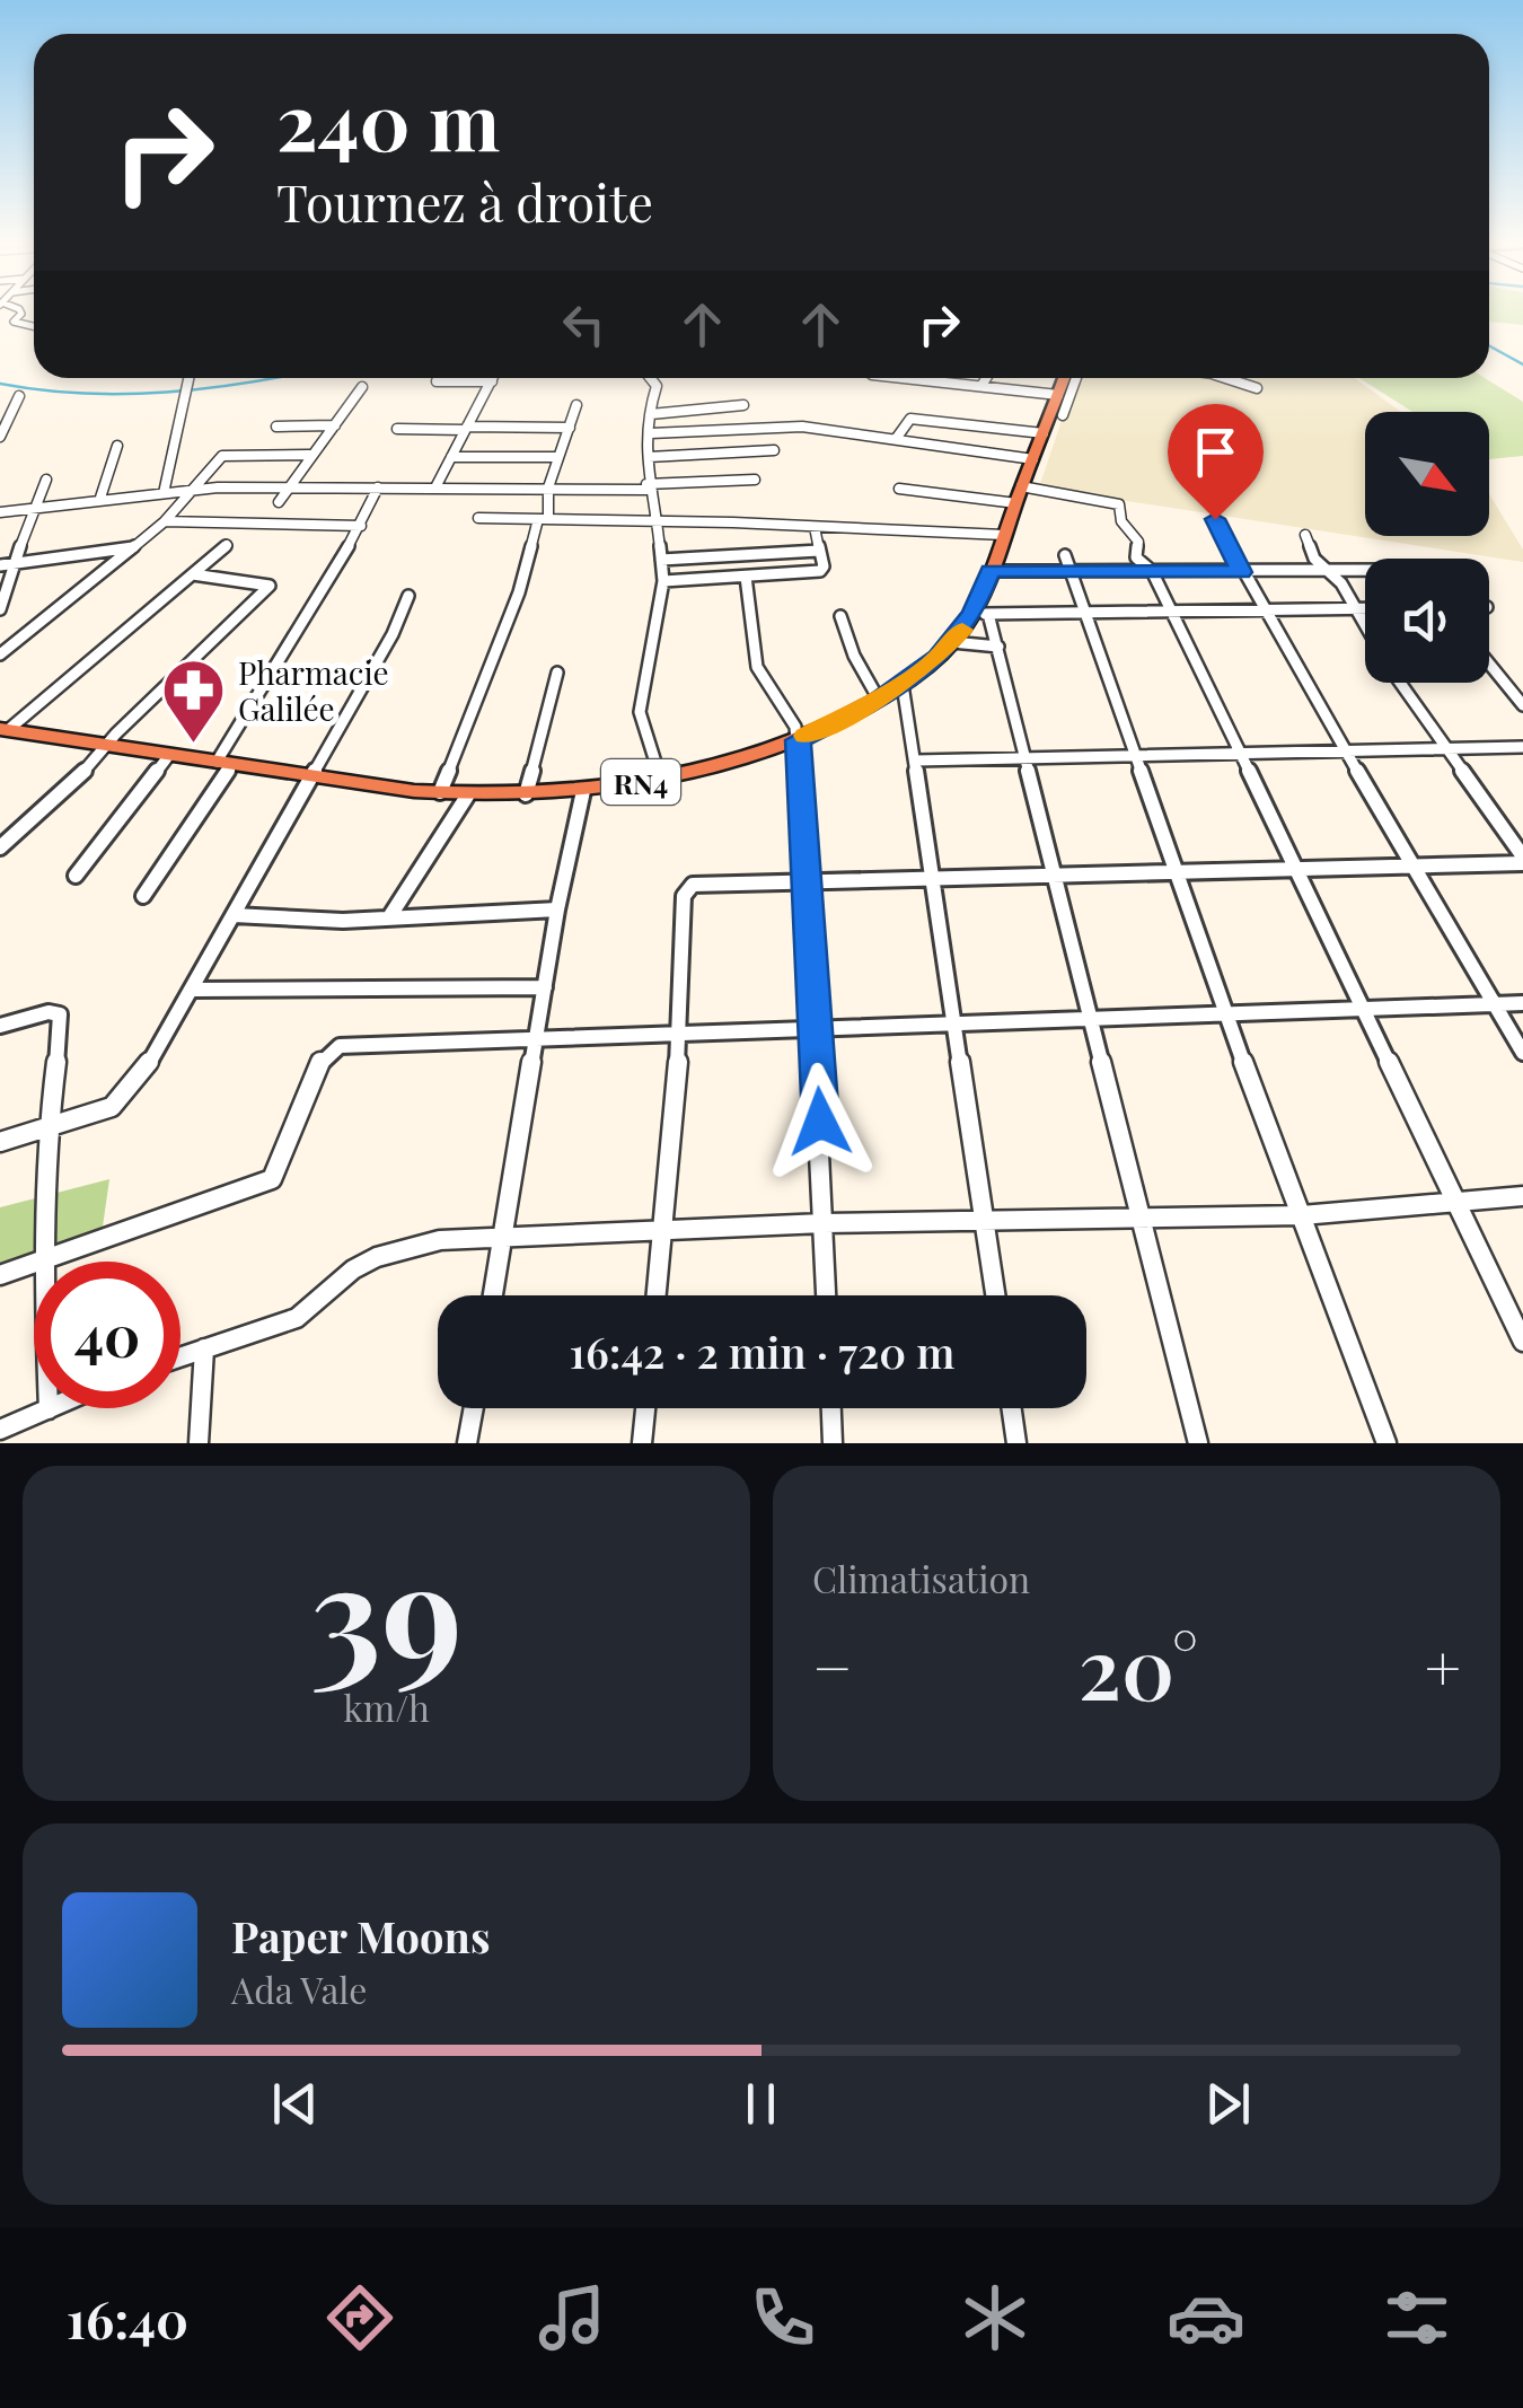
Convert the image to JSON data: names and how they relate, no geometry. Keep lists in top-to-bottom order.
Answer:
{
  "streets": {
    "highway": ["RN4"]
  },
  "places": {
    "pharmacy": ["Pharmacie Galilée"]
  },
  "north": "bottom right",
  "page": {
    "turn": ["240 m", "Tournez à droite"],
    "limit": "40",
    "trip": "16:42 · 2 min · 720 m",
    "tile": [
      ["39", "km/h"],
      "Climatisation"
    ],
    "heat": ["−", "20°", "+"],
    "song": ["Paper Moons", "Ada Vale"],
    "tabs": "16:40"
  }
}
